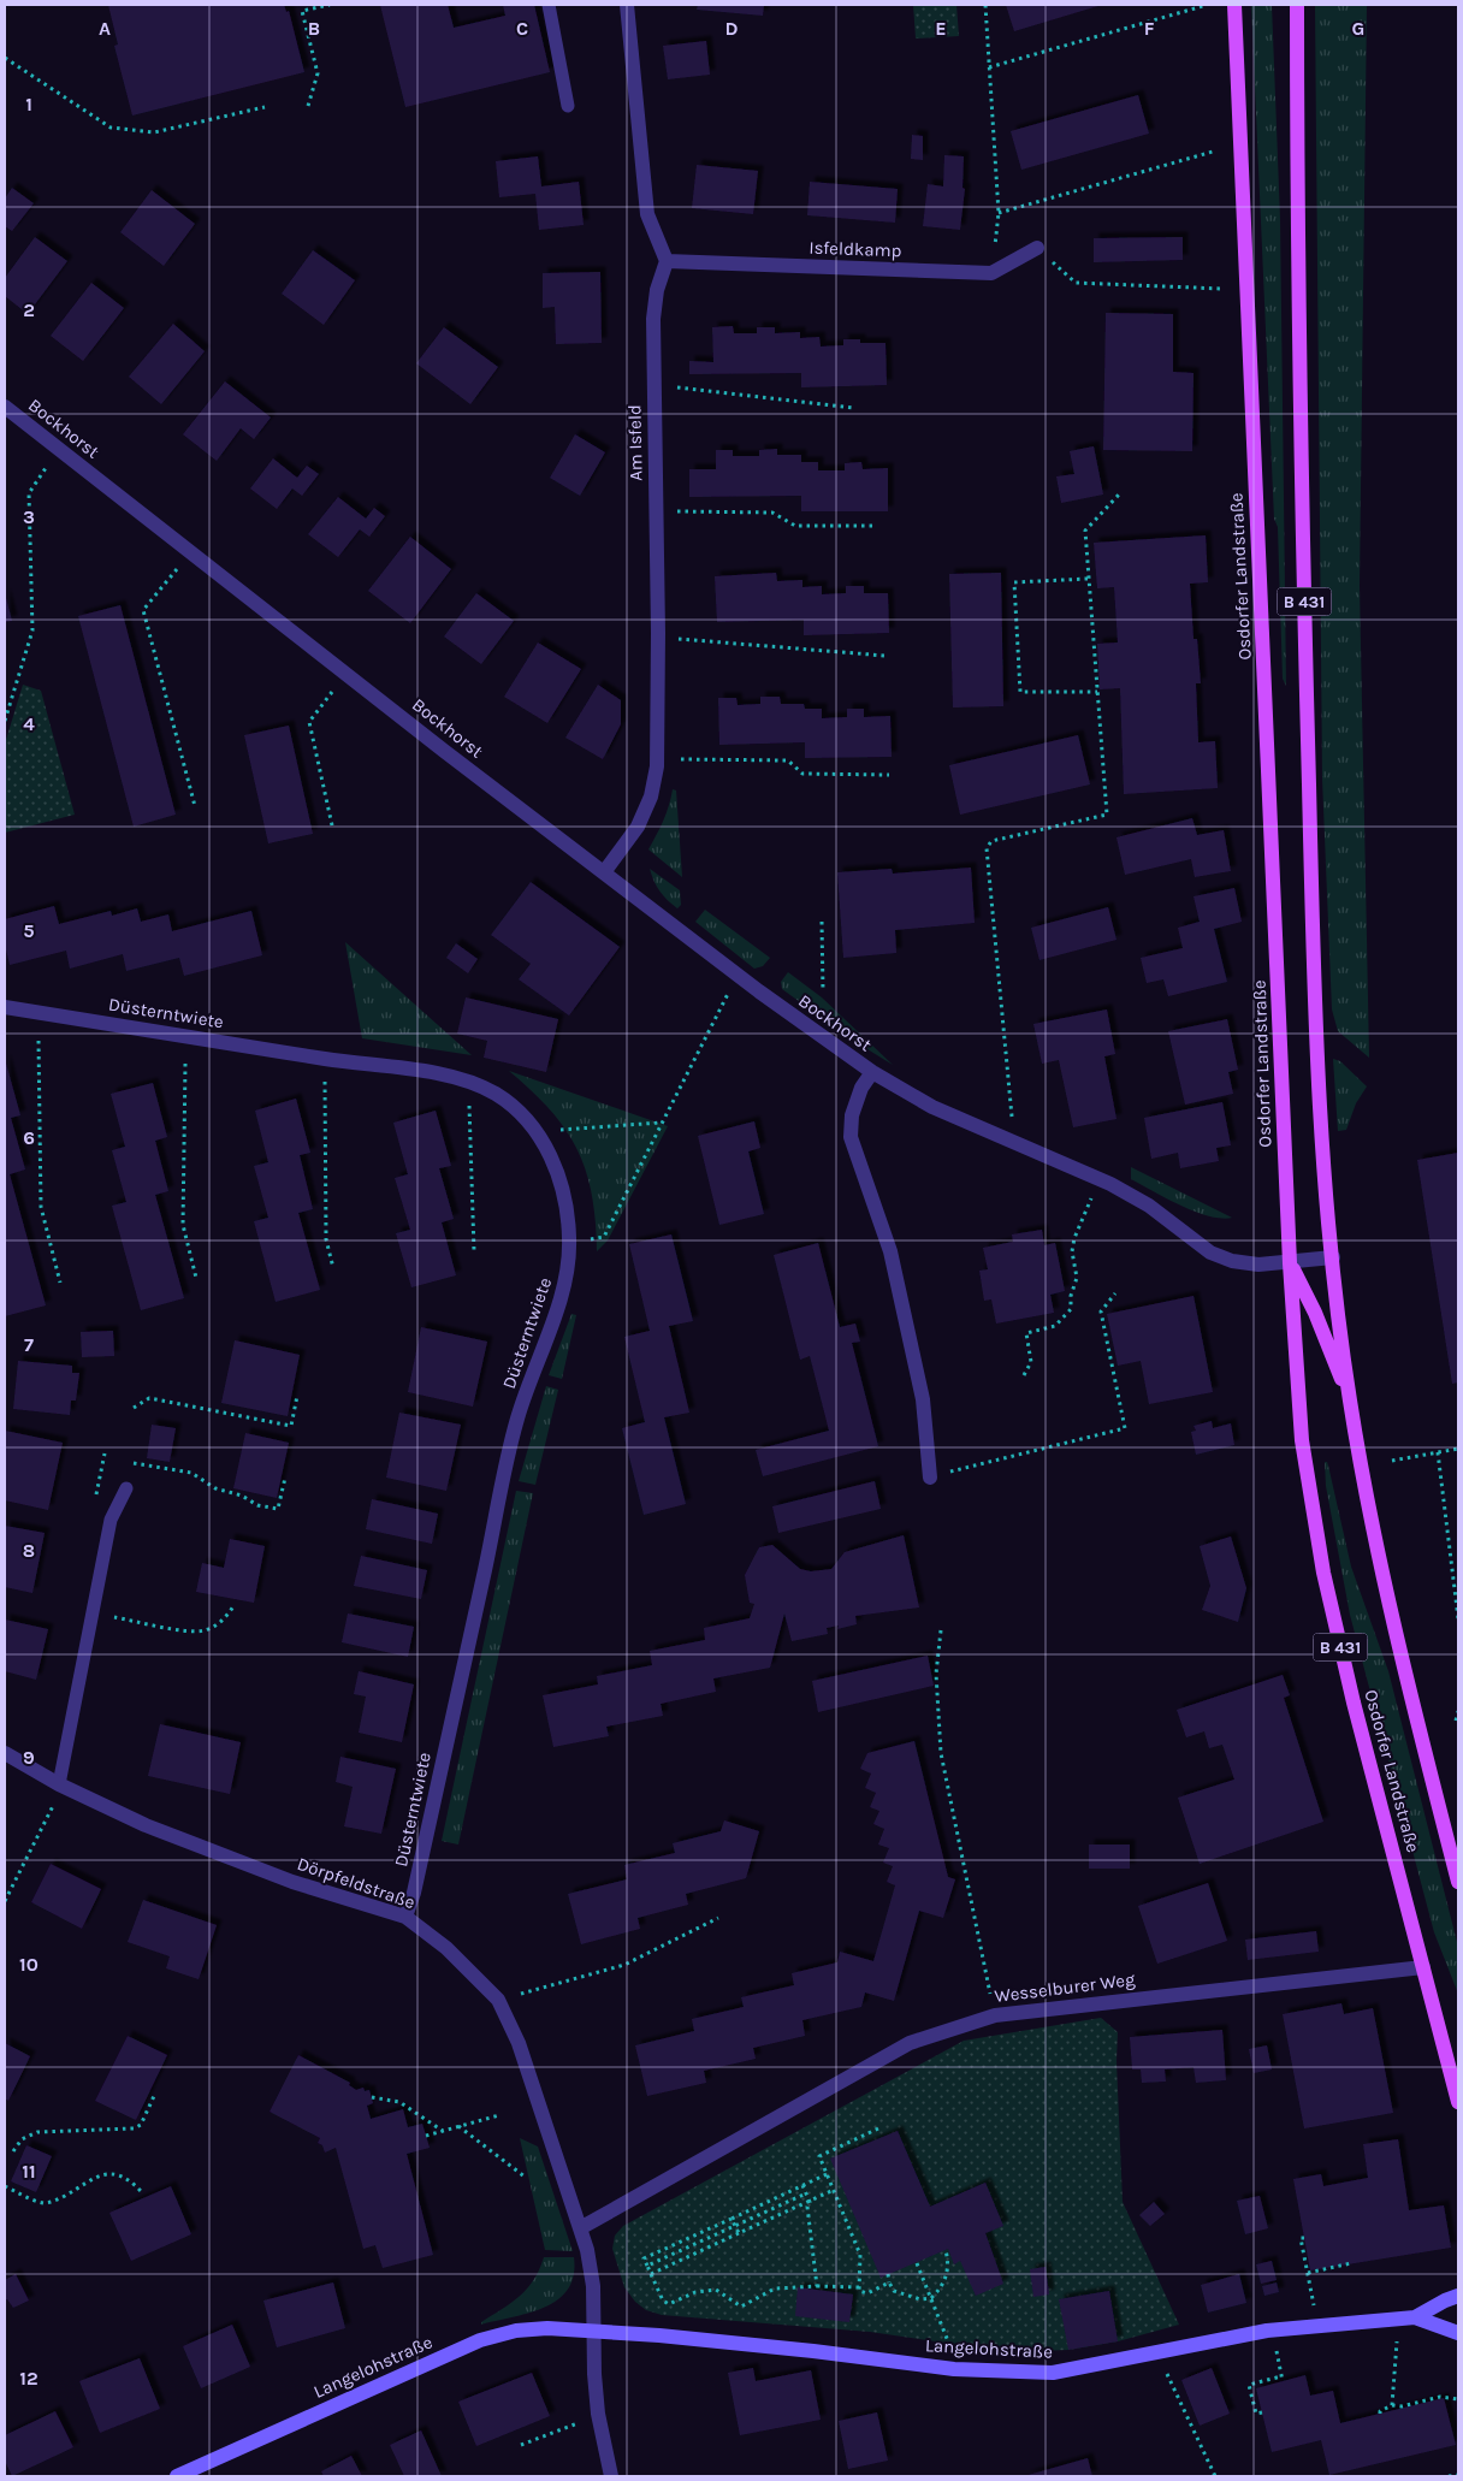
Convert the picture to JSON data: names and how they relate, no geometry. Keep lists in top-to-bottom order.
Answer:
{
  "streets": {
    "main road": ["Osdorfer Landstraße", "B 431"],
    "street": [
      "Isfeldkamp",
      "Bockhorst",
      "Am Isfeld",
      "Düsterntwiete",
      "Dörpfeldstraße",
      "Wesselburer Weg",
      "Langelohstraße"
    ]
  },
  "crossings": [
    ["Isfeldkamp", "Am Isfeld"],
    ["Bockhorst", "Am Isfeld"],
    ["Bockhorst", "Osdorfer Landstraße"],
    ["Osdorfer Landstraße", "Wesselburer Weg"],
    ["Düsterntwiete", "Dörpfeldstraße"],
    ["Dörpfeldstraße", "Wesselburer Weg"],
    ["Dörpfeldstraße", "Langelohstraße"]
  ],
  "grid": {
    "columns": [
      "A",
      "B",
      "C",
      "D",
      "E",
      "F",
      "G"
    ],
    "rows": [
      "1",
      "2",
      "3",
      "4",
      "5",
      "6",
      "7",
      "8",
      "9",
      "10",
      "11",
      "12"
    ]
  }
}
